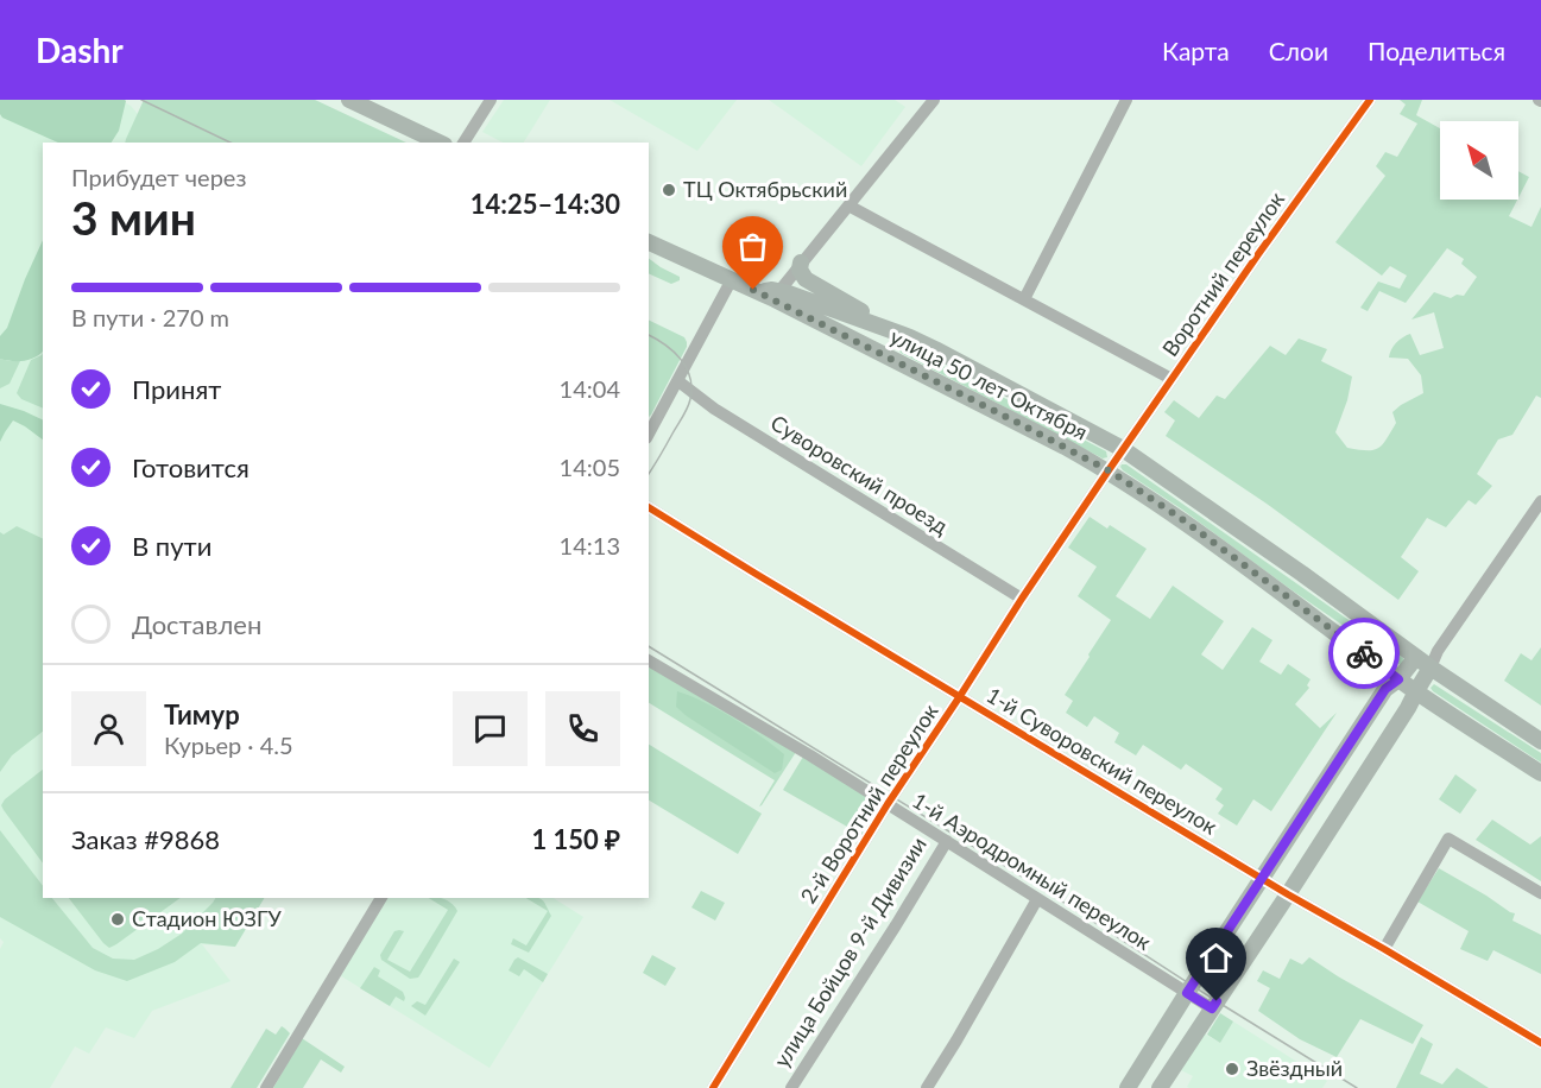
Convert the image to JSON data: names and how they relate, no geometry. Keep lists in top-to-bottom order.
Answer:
{
  "streets": {
    "main road": ["улица 50 лет Октября"],
    "street": [
      "Воротний переулок",
      "Суворовский проезд",
      "1-й Суворовский переулок",
      "2-й Воротний переулок",
      "1-й Аэродромный переулок",
      "улица Бойцов 9-й Дивизии"
    ]
  },
  "crossings": [
    ["Воротний переулок", "улица 50 лет Октября"],
    ["Воротний переулок", "2-й Воротний переулок"],
    ["улица 50 лет Октября", "2-й Воротний переулок"],
    ["Суворовский проезд", "2-й Воротний переулок"],
    ["1-й Суворовский переулок", "2-й Воротний переулок"],
    ["2-й Воротний переулок", "1-й Аэродромный переулок"],
    ["1-й Аэродромный переулок", "улица Бойцов 9-й Дивизии"]
  ],
  "places": ["ТЦ Октябрьский", "Стадион ЮЗГУ", "Звёздный"],
  "north": "top left",
  "page": {
    "header": "Dashr",
    "nav": ["Карта", "Слои", "Поделиться"],
    "heading": ["3 мин", "Прибудет через", "14:25–14:30"],
    "panel": [
      "Тимур",
      "Курьер · 4.5",
      "Заказ #9868",
      "1 150 ₽"
    ],
    "bar": "В пути · 270 m",
    "list": [
      ["Принят", "14:04"],
      ["Готовится", "14:05"],
      ["В пути", "14:13"],
      "Доставлен"
    ]
  }
}
